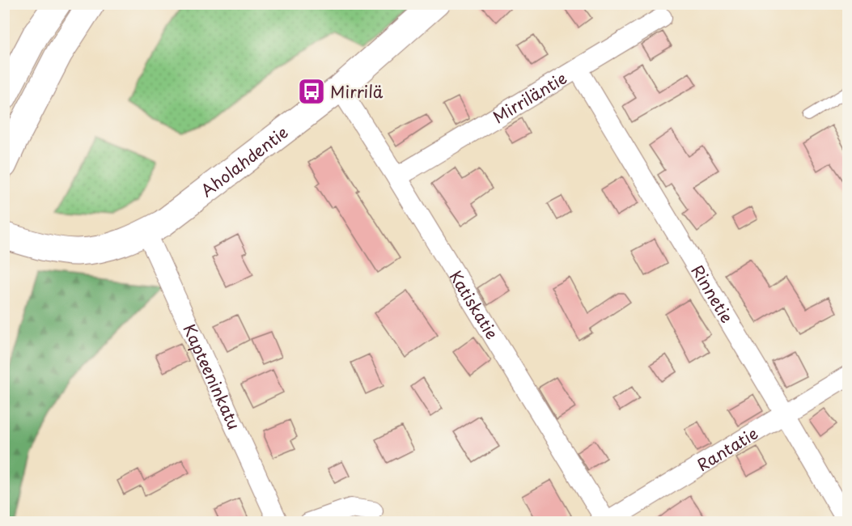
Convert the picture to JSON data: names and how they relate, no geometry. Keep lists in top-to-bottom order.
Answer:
{
  "streets": {
    "main road": ["Aholahdentie"],
    "street": [
      "Mirriläntie",
      "Rinnetie",
      "Katiskatie",
      "Kapteeninkatu",
      "Rantatie"
    ]
  },
  "crossings": [
    ["Mirriläntie", "Rinnetie"],
    ["Mirriläntie", "Katiskatie"],
    ["Aholahdentie", "Katiskatie"],
    ["Aholahdentie", "Kapteeninkatu"],
    ["Rinnetie", "Rantatie"],
    ["Katiskatie", "Rantatie"]
  ],
  "places": {
    "bus stop": ["Mirrilä"]
  }
}
